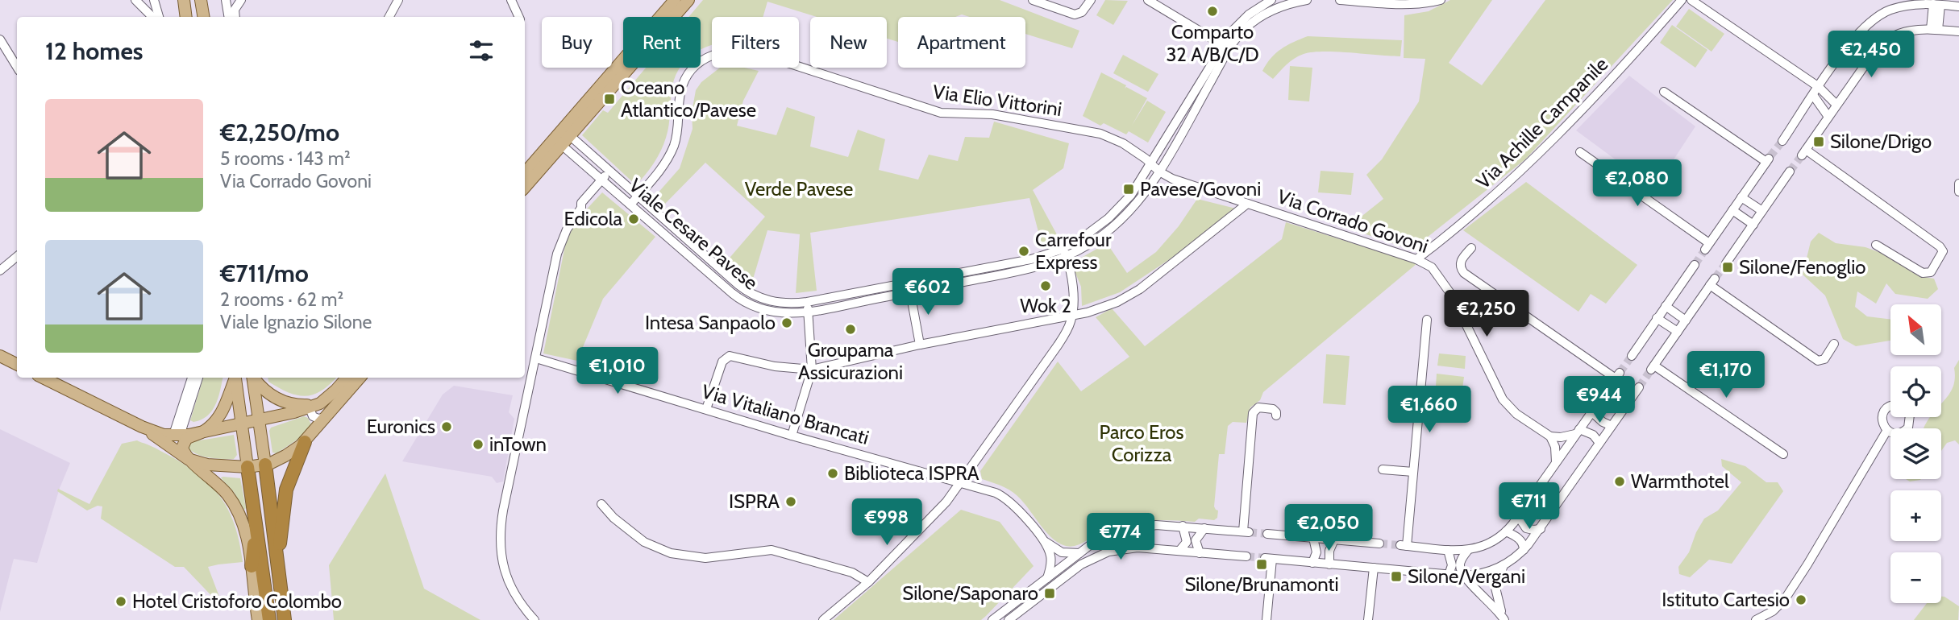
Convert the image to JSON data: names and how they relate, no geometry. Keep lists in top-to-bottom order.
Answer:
{
  "streets": {
    "street": [
      "Via Elio Vittorini",
      "Via Achille Campanile",
      "Via Corrado Govoni",
      "Viale Cesare Pavese",
      "Via Vitaliano Brancati"
    ]
  },
  "crossings": [
    ["Via Elio Vittorini", "Viale Cesare Pavese"],
    ["Via Achille Campanile", "Via Corrado Govoni"],
    ["Via Corrado Govoni", "Viale Cesare Pavese"]
  ],
  "parks": ["Verde Pavese", "Parco Eros Corizza"],
  "places": {
    "other": [
      "Comparto 32 A/B/C/D",
      "Edicola",
      "Carrefour Express",
      "Wok 2",
      "Intesa Sanpaolo",
      "Groupama Assicurazioni",
      "Euronics",
      "inTown",
      "Biblioteca ISPRA",
      "Warmthotel",
      "ISPRA",
      "Istituto Cartesio",
      "Hotel Cristoforo Colombo"
    ],
    "transit": [
      "Oceano Atlantico/Pavese",
      "Silone/Drigo",
      "Pavese/Govoni",
      "Silone/Fenoglio",
      "Silone/Brunamonti",
      "Silone/Vergani",
      "Silone/Saponaro"
    ]
  },
  "north": "top left",
  "page": {
    "chip": [
      "Buy",
      "Rent",
      "Filters",
      "New",
      "Apartment"
    ],
    "heading": "12 homes",
    "price": [
      "€2,450",
      "€2,080",
      "€602",
      "€2,250",
      "€1,010",
      "€1,170",
      "€944",
      "€1,660",
      "€711",
      "€998",
      "€2,050",
      "€774"
    ],
    "list": [
      {
        "name": "€2,250/mo",
        "note": "5 rooms · 143 m² · Via Corrado Govoni"
      },
      {
        "name": "€711/mo",
        "note": "2 rooms · 62 m² · Viale Ignazio Silone"
      }
    ],
    "map_buttons": ["+", "−"]
  }
}
